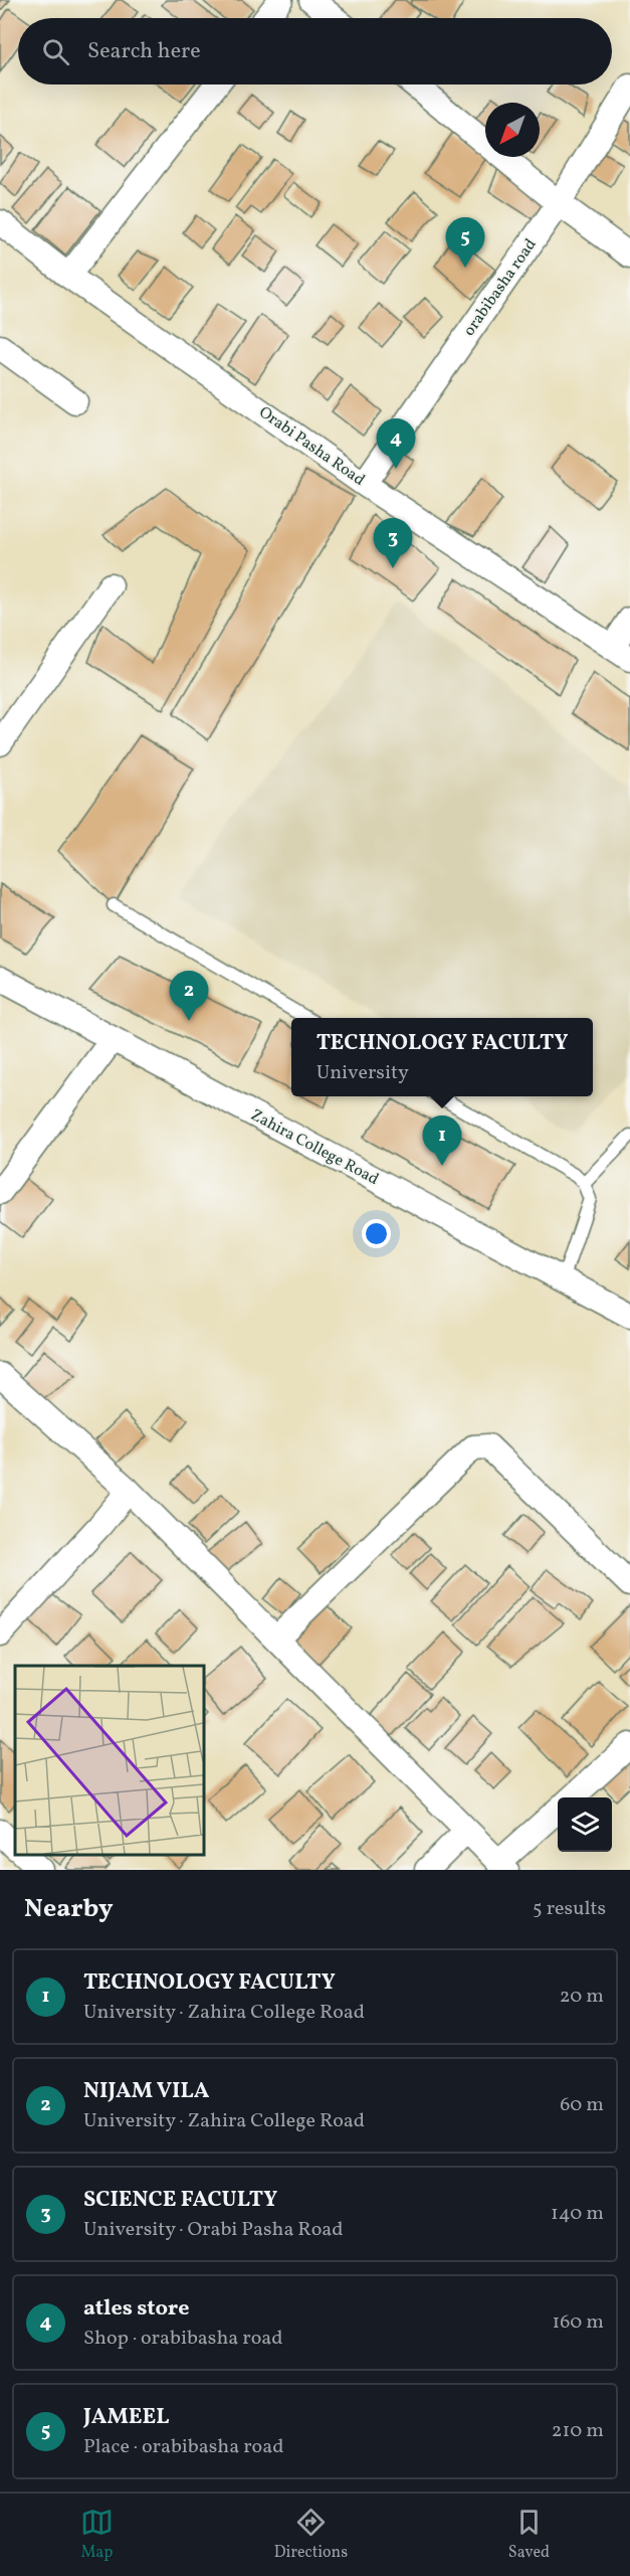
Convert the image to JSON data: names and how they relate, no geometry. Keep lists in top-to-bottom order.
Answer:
{
  "streets": {
    "street": ["orabibasha road", "Orabi Pasha Road", "Zahira College Road"]
  },
  "crossings": [
    ["orabibasha road", "Orabi Pasha Road"]
  ],
  "north": "bottom left",
  "page": {
    "search": "Search here",
    "pins": [
      "5",
      "4",
      "3",
      "2",
      "1"
    ],
    "popup": ["TECHNOLOGY FACULTY", "University"],
    "heading": ["Nearby", "5 results"],
    "list": [
      {
        "mark": "1",
        "name": "TECHNOLOGY FACULTY",
        "note": "University · Zahira College Road",
        "value": "20 m"
      },
      {
        "mark": "2",
        "name": "NIJAM VILA",
        "note": "University · Zahira College Road",
        "value": "60 m"
      },
      {
        "mark": "3",
        "name": "SCIENCE FACULTY",
        "note": "University · Orabi Pasha Road",
        "value": "140 m"
      },
      {
        "mark": "4",
        "name": "atles store",
        "note": "Shop · orabibasha road",
        "value": "160 m"
      },
      {
        "mark": "5",
        "name": "JAMEEL",
        "note": "Place · orabibasha road",
        "value": "210 m"
      }
    ],
    "nav": ["Map", "Directions", "Saved"]
  }
}
